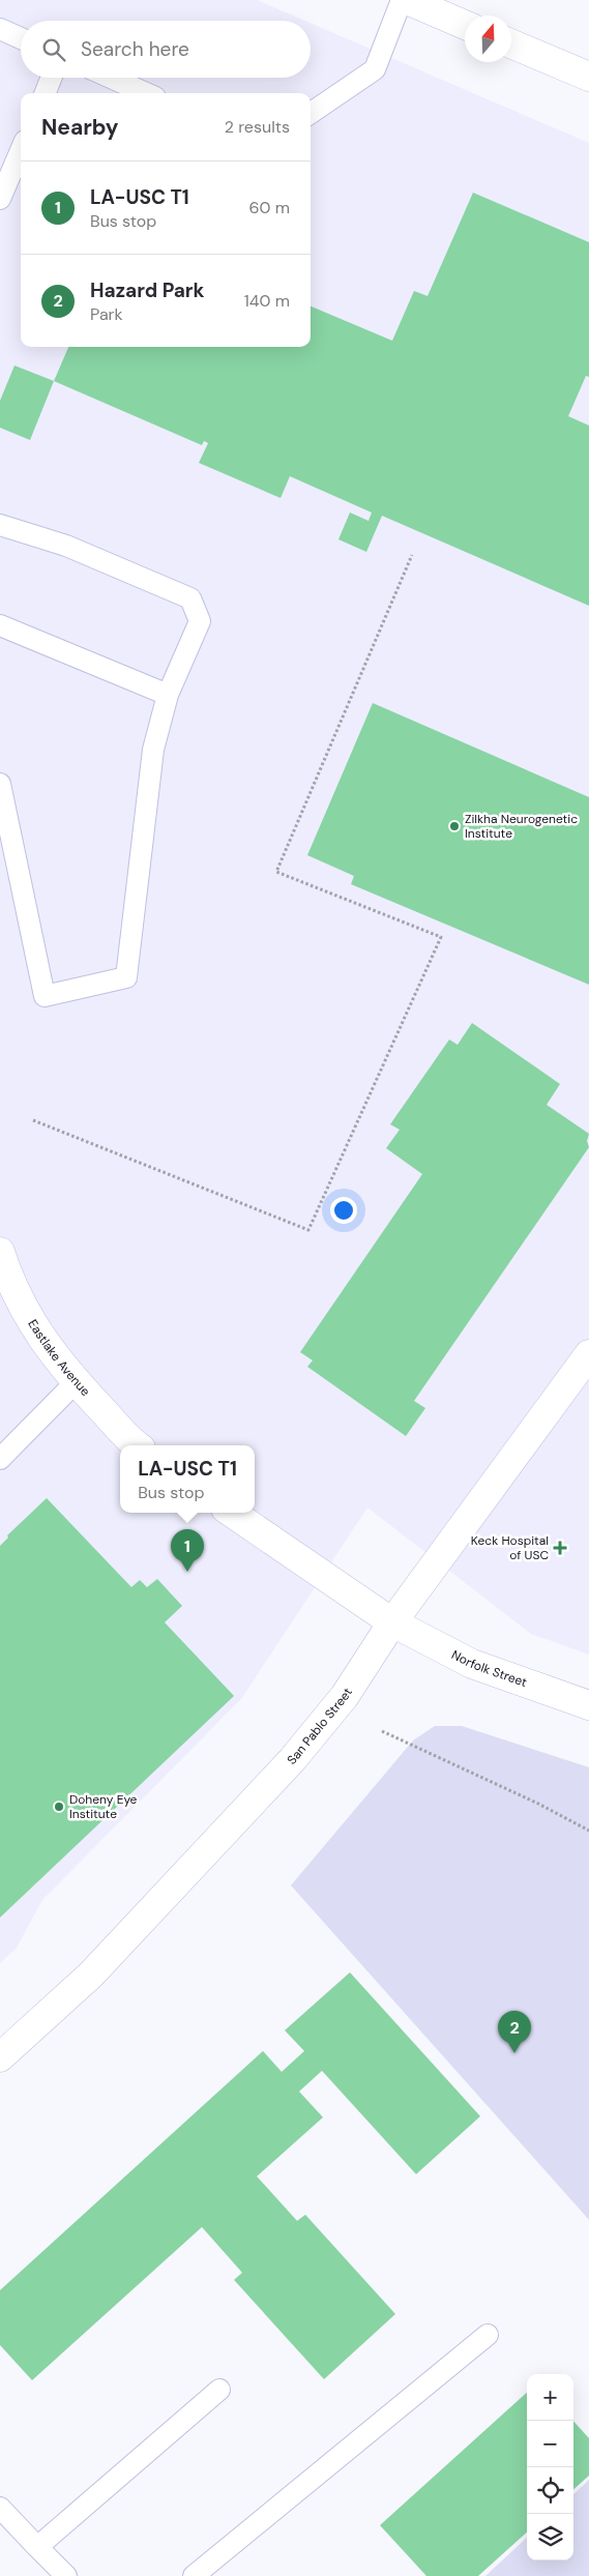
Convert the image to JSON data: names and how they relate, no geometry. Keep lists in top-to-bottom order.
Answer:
{
  "streets": {
    "street": ["Eastlake Avenue", "Norfolk Street", "San Pablo Street"]
  },
  "crossings": [
    ["Norfolk Street", "San Pablo Street"]
  ],
  "places": {
    "other": ["Zilkha Neurogenetic Institute", "Doheny Eye Institute"],
    "health": ["Keck Hospital of USC"]
  },
  "north": "top",
  "page": {
    "search": "Search here",
    "heading": ["Nearby", "2 results"],
    "list": [
      {
        "mark": "1",
        "name": "LA-USC T1",
        "note": "Bus stop",
        "value": "60 m"
      },
      {
        "mark": "2",
        "name": "Hazard Park",
        "note": "Park",
        "value": "140 m"
      }
    ],
    "popup": ["LA-USC T1", "Bus stop"],
    "pins": ["1", "2"],
    "map_buttons": ["+", "−"]
  }
}
